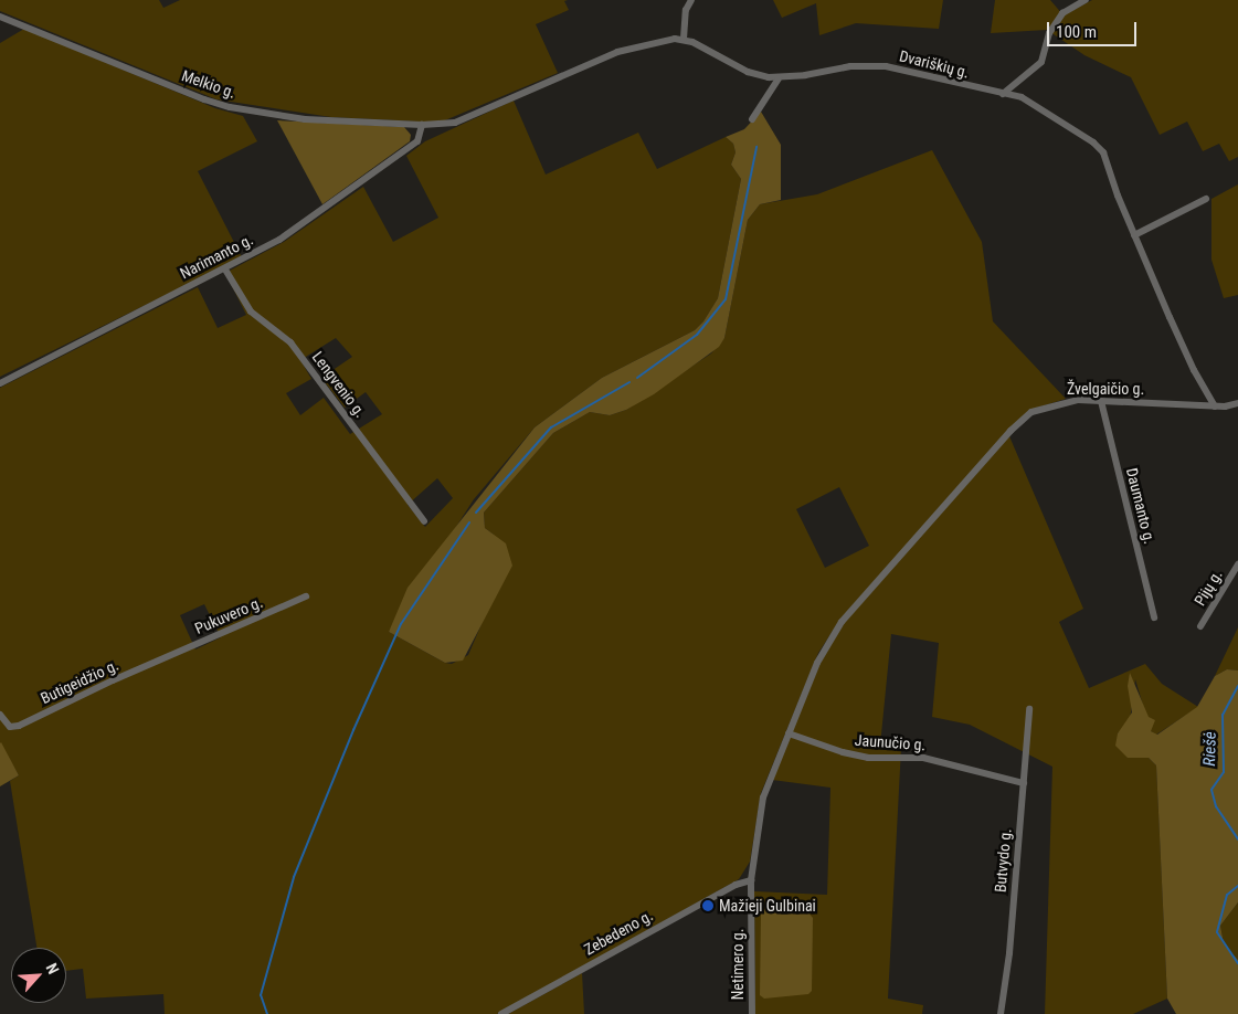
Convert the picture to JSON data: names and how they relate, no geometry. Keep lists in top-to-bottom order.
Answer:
{
  "streets": {
    "street": [
      "Dvariškių g.",
      "Melkio g.",
      "Narimanto g.",
      "Lengvenio g.",
      "Žvelgaičio g.",
      "Daumanto g.",
      "Pijų g.",
      "Pukuvero g.",
      "Butigeidžio g.",
      "Jaunučio g.",
      "Butvydo g.",
      "Zebedeno g.",
      "Netimero g."
    ]
  },
  "crossings": [
    ["Dvariškių g.", "Žvelgaičio g."],
    ["Melkio g.", "Narimanto g."],
    ["Narimanto g.", "Lengvenio g."],
    ["Žvelgaičio g.", "Daumanto g."],
    ["Žvelgaičio g.", "Jaunučio g."],
    ["Žvelgaičio g.", "Netimero g."],
    ["Pukuvero g.", "Butigeidžio g."],
    ["Jaunučio g.", "Butvydo g."],
    ["Jaunučio g.", "Netimero g."],
    ["Zebedeno g.", "Netimero g."]
  ],
  "water": ["Riešė"],
  "places": ["Mažieji Gulbinai"],
  "scale_bar": "100 m",
  "north": "top right"
}
